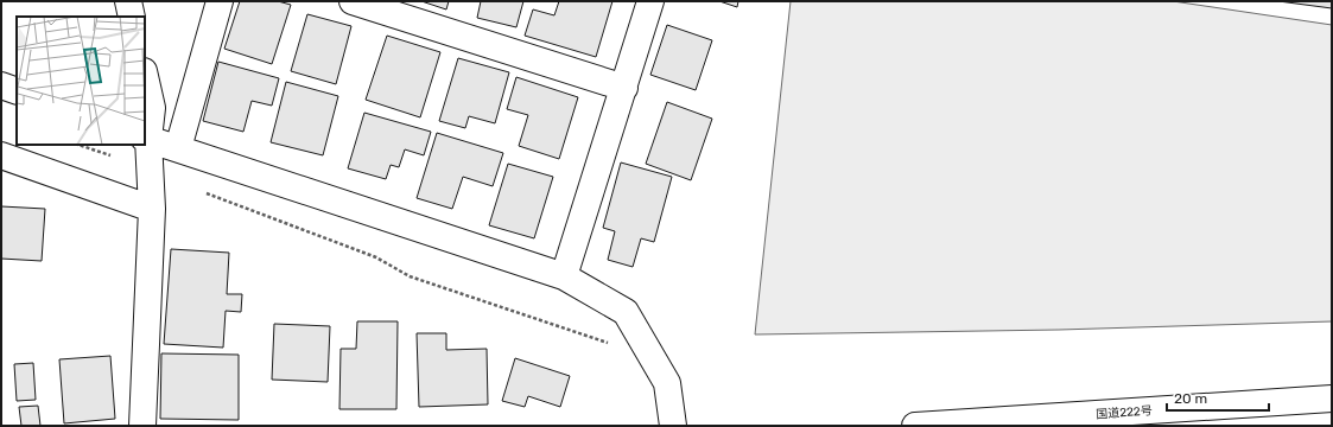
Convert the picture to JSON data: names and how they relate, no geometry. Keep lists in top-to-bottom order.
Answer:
{
  "streets": {
    "main road": ["国道222号"]
  },
  "scale_bar": "20 m"
}
